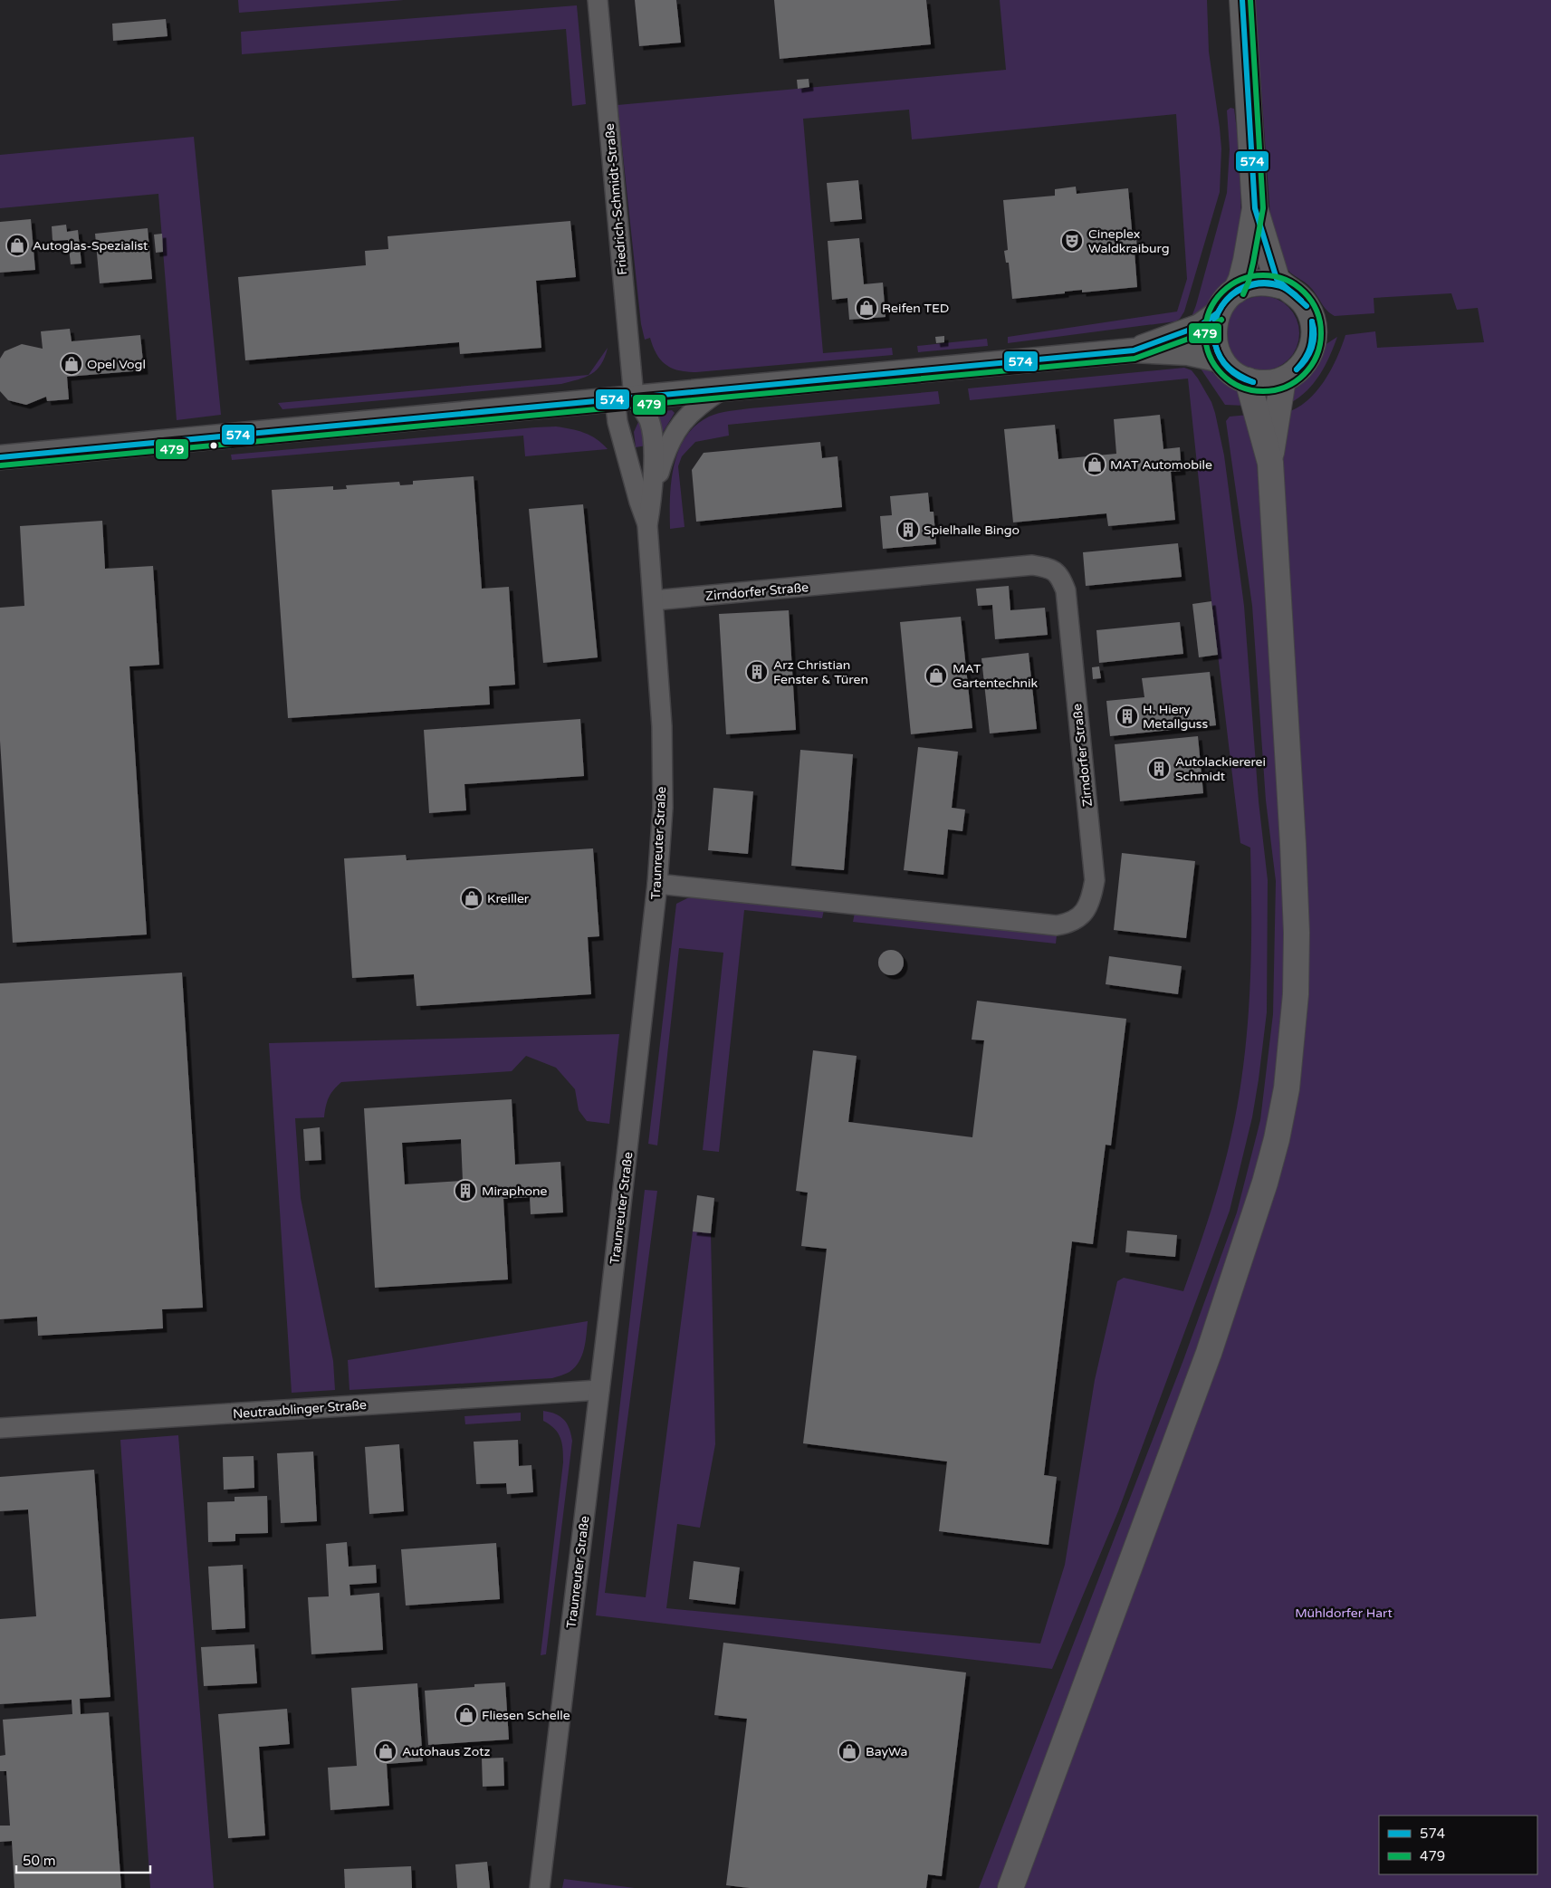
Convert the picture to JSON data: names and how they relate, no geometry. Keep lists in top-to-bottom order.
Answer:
{
  "streets": {
    "street": [
      "Friedrich-Schmidt-Straße",
      "Zirndorfer Straße",
      "Traunreuter Straße",
      "Neutraublinger Straße"
    ]
  },
  "crossings": [
    ["Friedrich-Schmidt-Straße", "Traunreuter Straße"],
    ["Zirndorfer Straße", "Traunreuter Straße"],
    ["Traunreuter Straße", "Neutraublinger Straße"]
  ],
  "parks": ["Mühldorfer Hart"],
  "places": {
    "theatre": ["Cineplex Waldkraiburg"],
    "shop": [
      "Autoglas-Spezialist",
      "Reifen TED",
      "Opel Vogl",
      "MAT Automobile",
      "MAT Gartentechnik",
      "Kreiller",
      "Fliesen Schelle",
      "Autohaus Zotz",
      "BayWa"
    ],
    "building": [
      "Spielhalle Bingo",
      "Arz Christian Fenster & Türen",
      "H. Hiery Metallguss",
      "Autolackiererei Schmidt",
      "Miraphone"
    ]
  },
  "lines": ["transit line 574", "transit line 479"],
  "legend": ["574", "479"],
  "scale_bar": "50 m"
}
